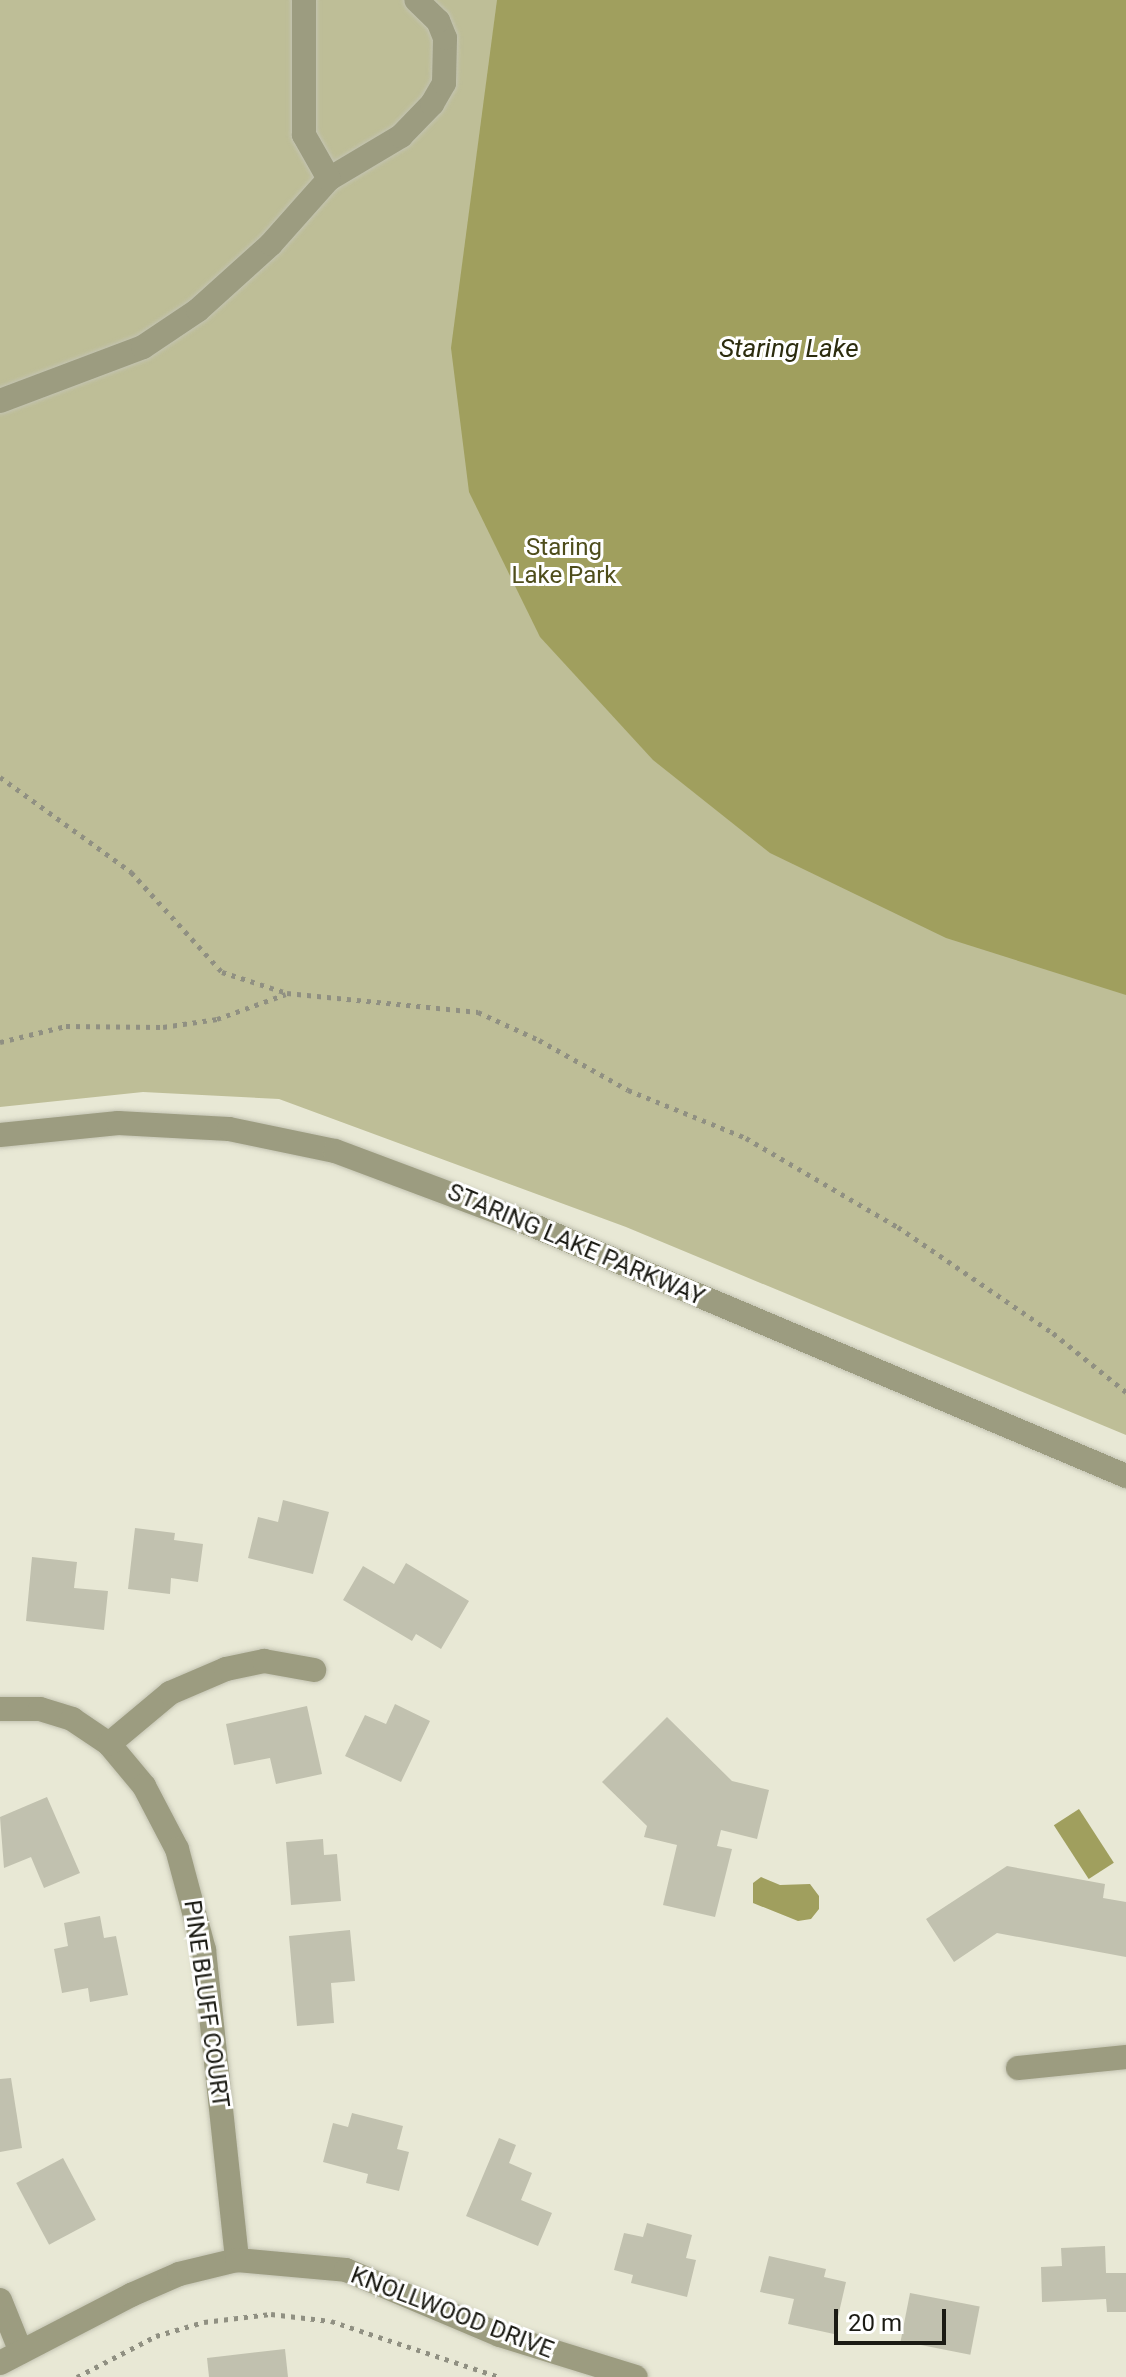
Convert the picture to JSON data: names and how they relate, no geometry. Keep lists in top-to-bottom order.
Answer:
{
  "streets": {
    "street": ["STARING LAKE PARKWAY", "PINE BLUFF COURT", "KNOLLWOOD DRIVE"]
  },
  "crossings": [
    ["PINE BLUFF COURT", "KNOLLWOOD DRIVE"]
  ],
  "water": ["Staring Lake"],
  "parks": ["Staring Lake Park"],
  "scale_bar": "20 m"
}
